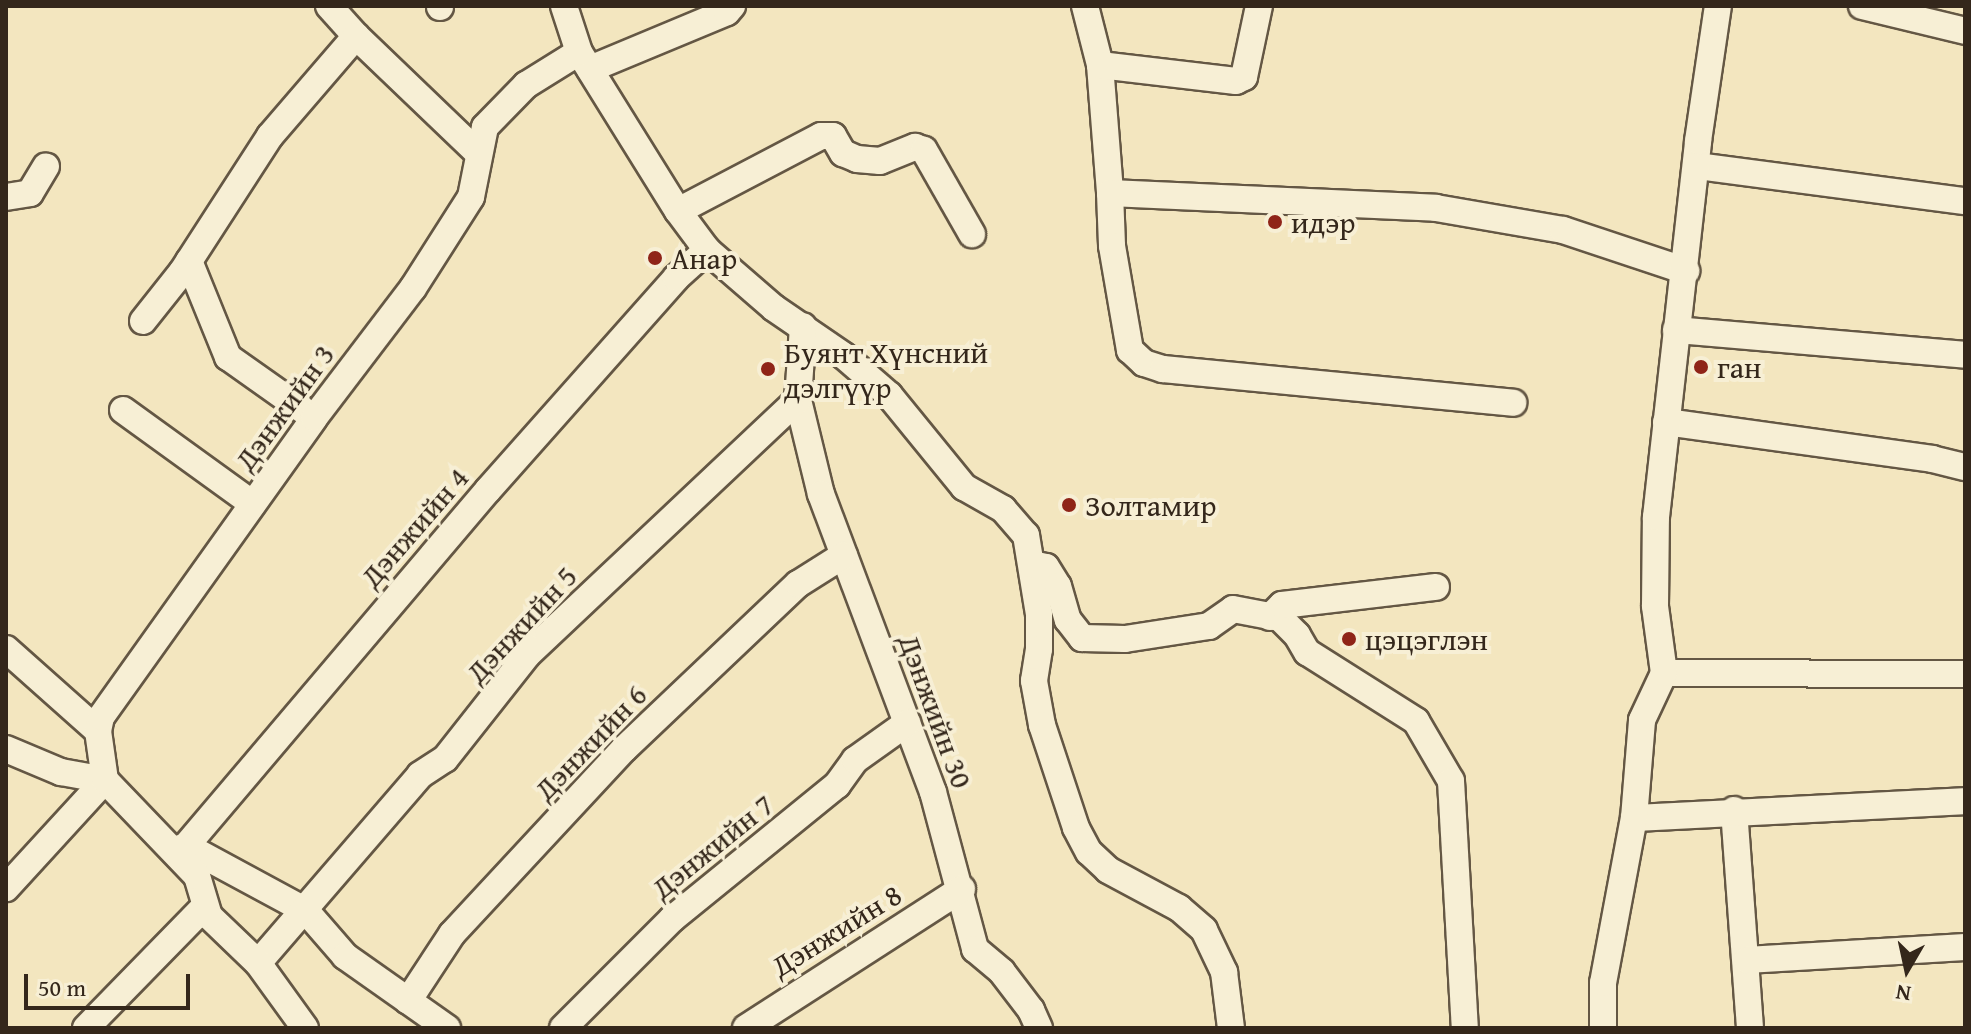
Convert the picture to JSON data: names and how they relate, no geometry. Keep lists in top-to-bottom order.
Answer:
{
  "streets": {
    "street": [
      "Дэнжийн 3",
      "Дэнжийн 4",
      "Дэнжийн 5",
      "Дэнжийн 30",
      "Дэнжийн 6",
      "Дэнжийн 7",
      "Дэнжийн 8"
    ]
  },
  "crossings": [
    ["Дэнжийн 5", "Дэнжийн 30"],
    ["Дэнжийн 30", "Дэнжийн 6"],
    ["Дэнжийн 30", "Дэнжийн 7"],
    ["Дэнжийн 30", "Дэнжийн 8"]
  ],
  "places": [
    "идэр",
    "Анар",
    "ган",
    "Буянт Хүнсний дэлгүүр",
    "Золтамир",
    "цэцэглэн"
  ],
  "scale_bar": "50 m",
  "north": "bottom"
}
